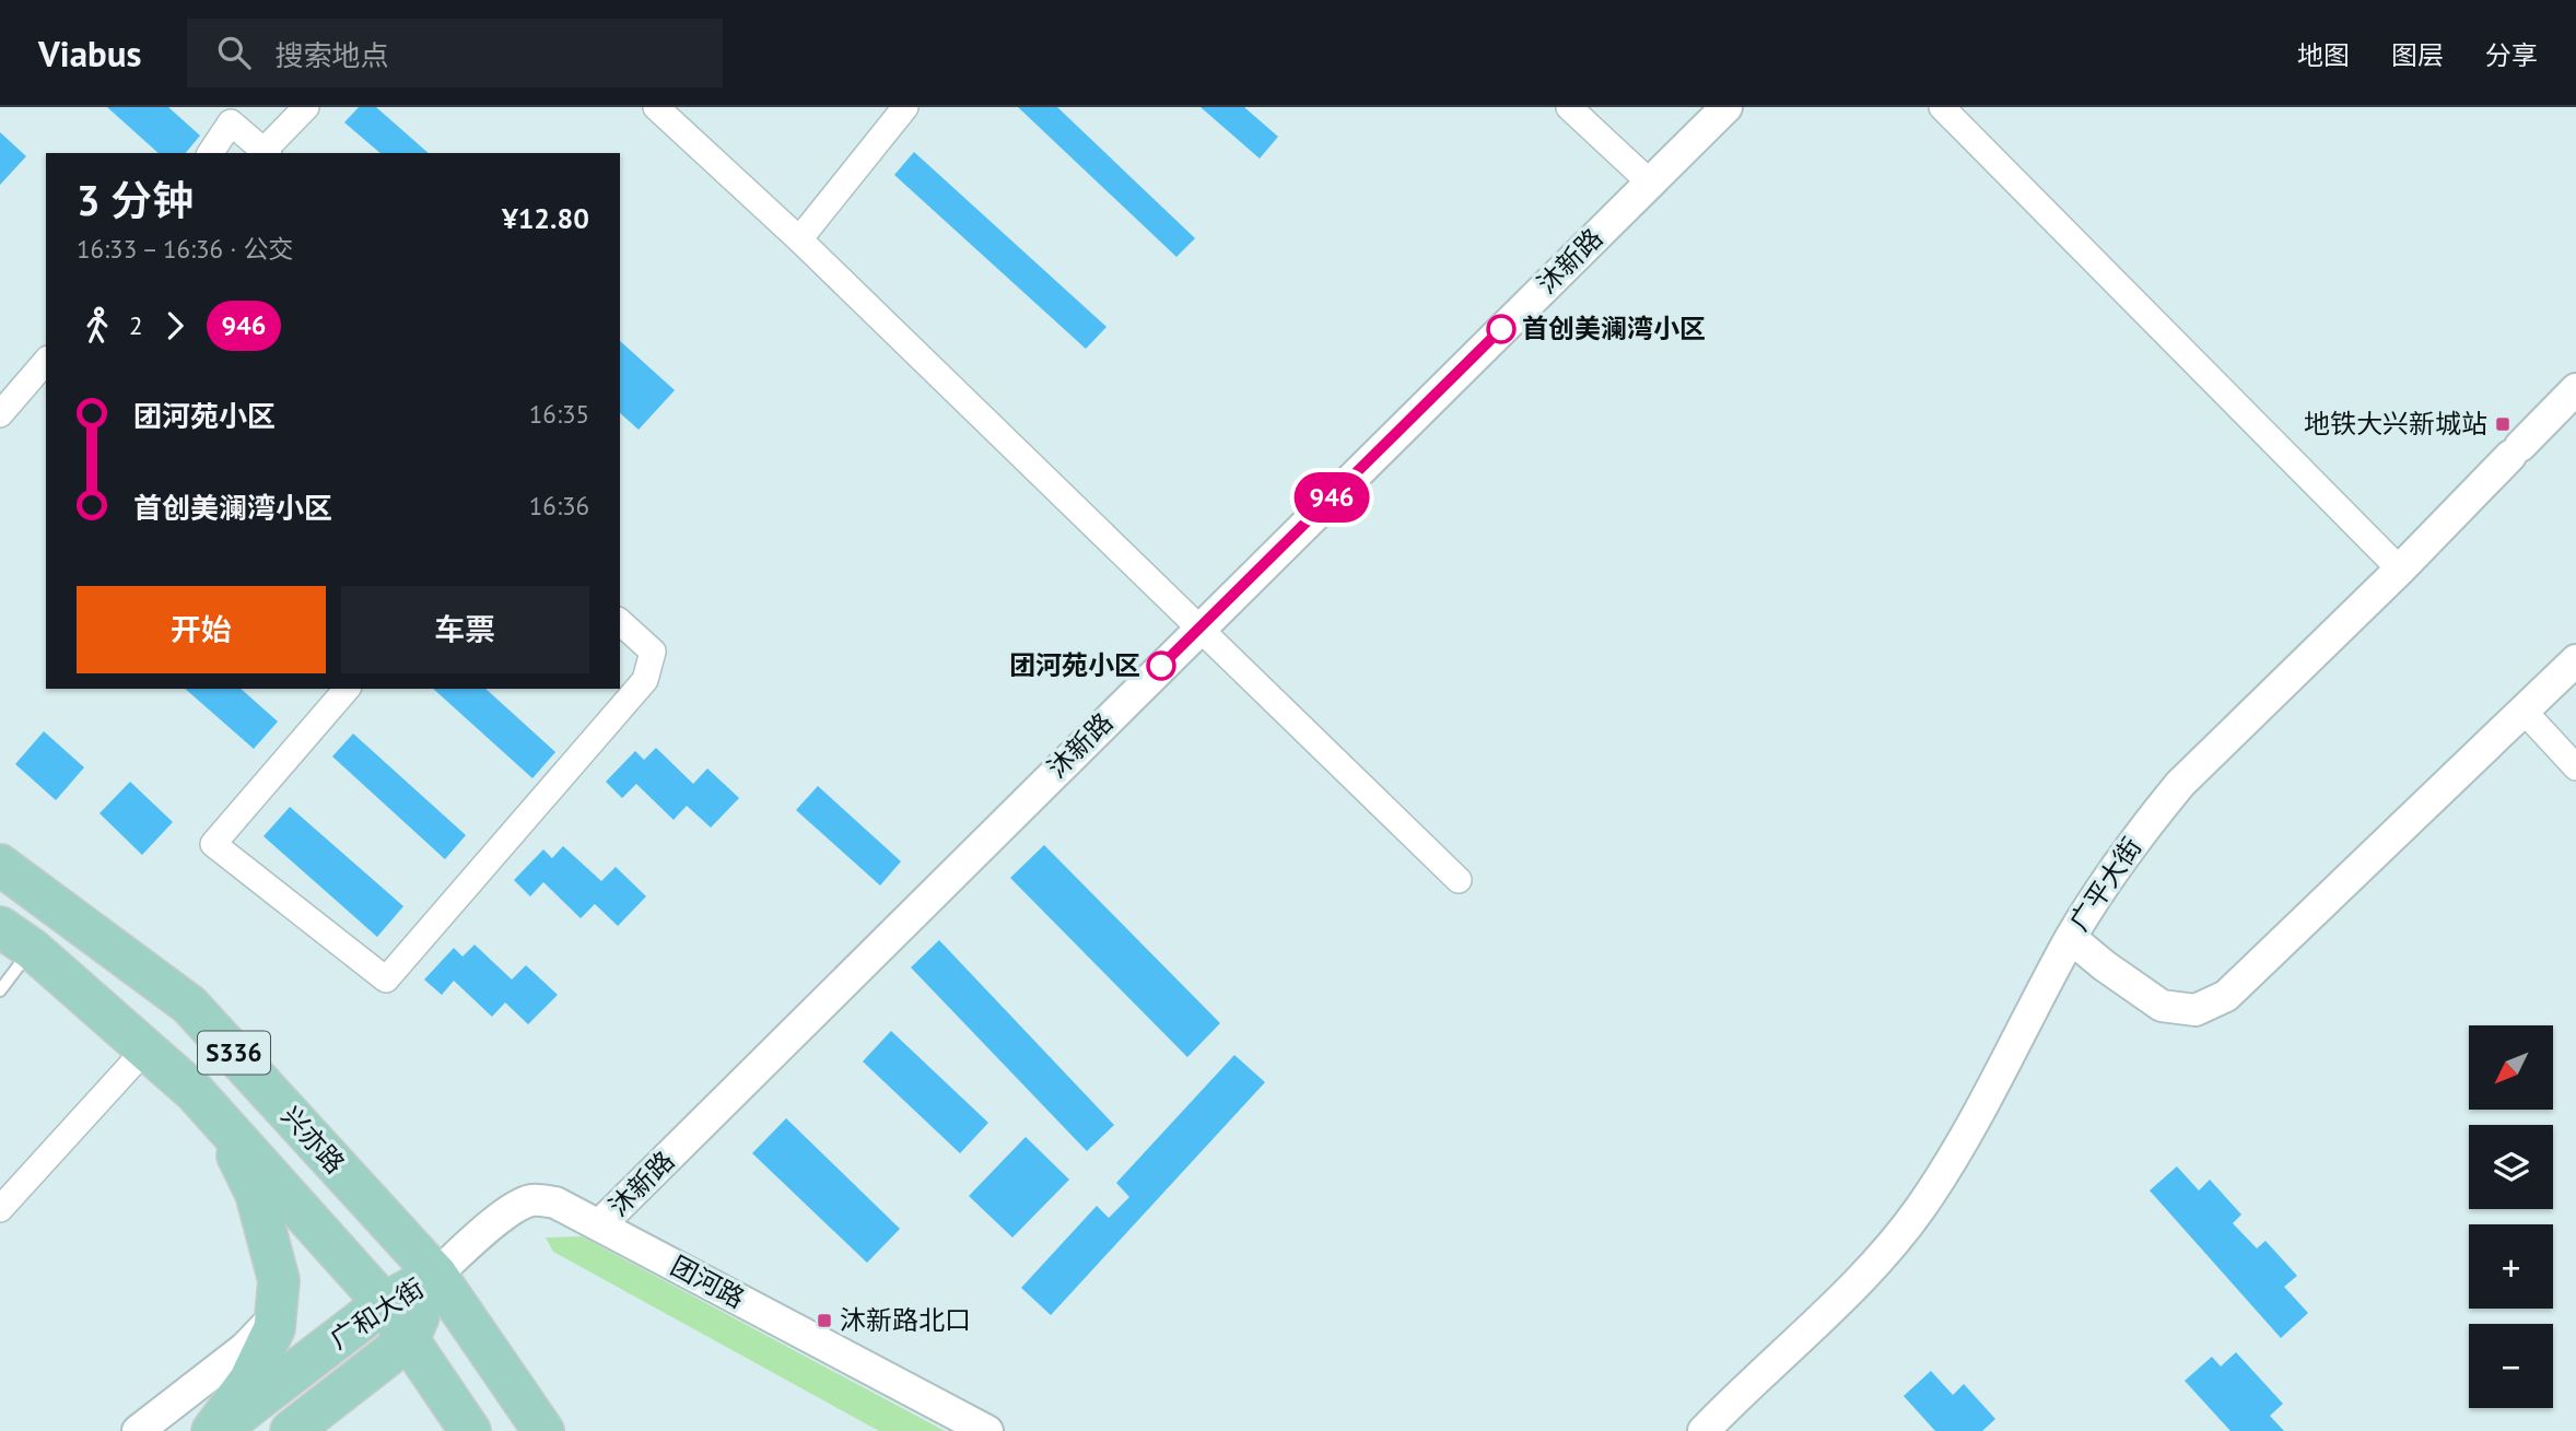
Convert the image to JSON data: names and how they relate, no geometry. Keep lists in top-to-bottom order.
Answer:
{
  "streets": {
    "main road": ["S336", "兴亦路", "广和大街"],
    "street": ["沐新路", "广平大街", "团河路"]
  },
  "crossings": [
    ["沐新路", "团河路"],
    ["兴亦路", "团河路"],
    ["兴亦路", "广和大街"],
    ["团河路", "广和大街"]
  ],
  "places": {
    "other": ["首创美澜湾小区", "团河苑小区"],
    "transit": ["地铁大兴新城站", "沐新路北口"]
  },
  "lines": ["bus line 946"],
  "north": "bottom left",
  "page": {
    "header": "Viabus",
    "search": "搜索地点",
    "nav": ["地图", "图层", "分享"],
    "on_map": "946",
    "heading": ["3 分钟", "16:33 – 16:36 · 公交", "¥12.80"],
    "legs": ["2", "946"],
    "list": [
      {
        "name": "团河苑小区",
        "value": "16:35"
      },
      {
        "name": "首创美澜湾小区",
        "value": "16:36"
      }
    ],
    "buttons": ["开始", "车票"],
    "map_buttons": ["+", "−"]
  }
}
